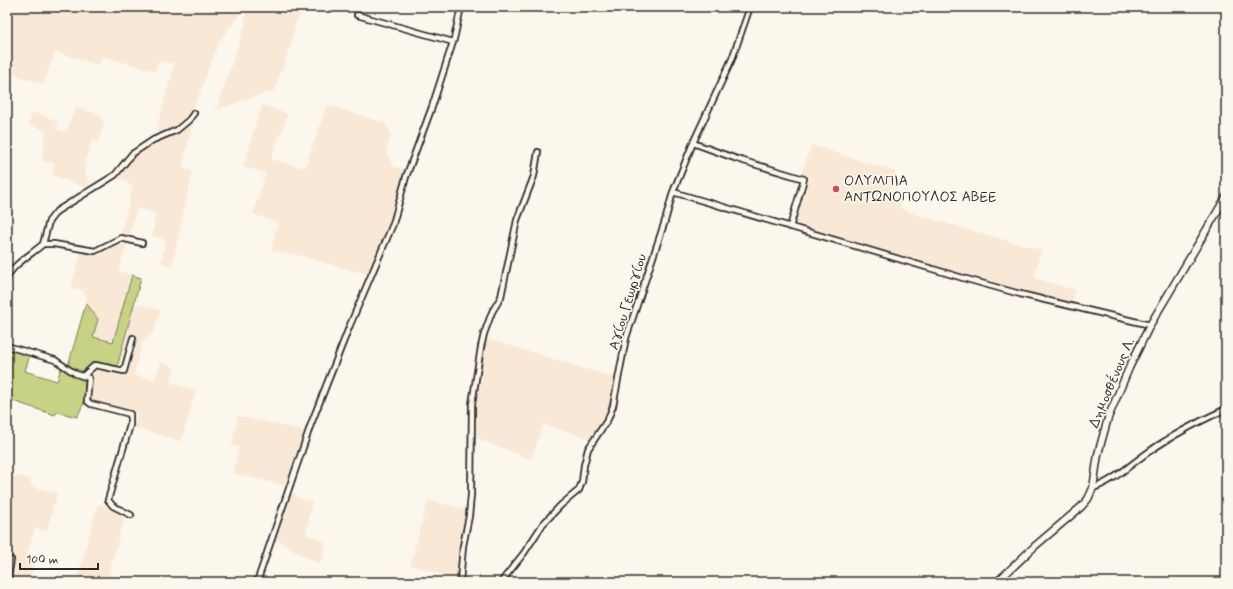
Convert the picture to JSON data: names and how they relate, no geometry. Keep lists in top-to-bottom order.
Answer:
{
  "streets": {
    "street": ["Αγίου Γεωργίου", "Δημοσθένους Λ."]
  },
  "places": ["ΟΛΥΜΠΙΑ ΑΝΤΩΝΟΠΟΥΛΟΣ ΑΒΕΕ"],
  "scale_bar": "100 m"
}
